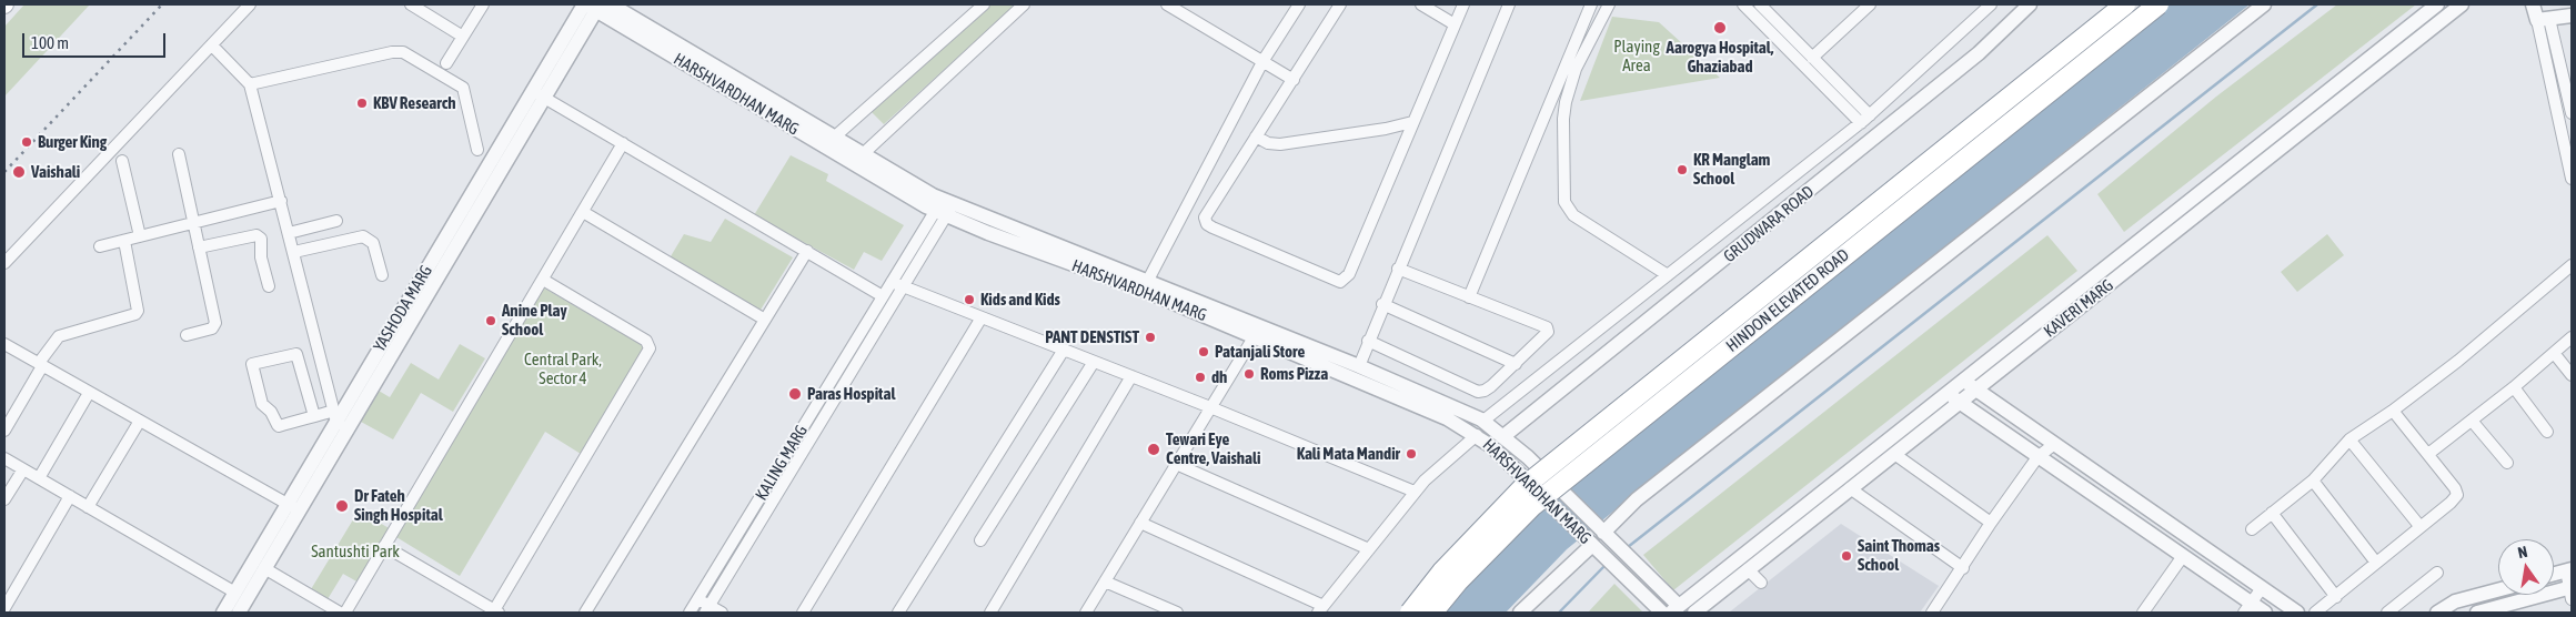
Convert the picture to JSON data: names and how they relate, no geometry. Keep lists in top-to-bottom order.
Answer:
{
  "streets": {
    "highway": ["HINDON ELEVATED ROAD"],
    "street": [
      "HARSHVARDHAN MARG",
      "GRUDWARA ROAD",
      "YASHODA MARG",
      "KAVERI MARG",
      "KALING MARG"
    ]
  },
  "crossings": [
    ["HARSHVARDHAN MARG", "GRUDWARA ROAD"],
    ["HARSHVARDHAN MARG", "YASHODA MARG"],
    ["HARSHVARDHAN MARG", "KAVERI MARG"],
    ["HARSHVARDHAN MARG", "KALING MARG"]
  ],
  "parks": ["Playing Area", "Central Park, Sector 4", "Santushti Park"],
  "places": [
    "Aarogya Hospital, Ghaziabad",
    "KBV Research",
    "Burger King",
    "KR Manglam School",
    "Vaishali",
    "Kids and Kids",
    "Anine Play School",
    "PANT DENSTIST",
    "Patanjali Store",
    "Roms Pizza",
    "dh",
    "Paras Hospital",
    "Tewari Eye Centre, Vaishali",
    "Kali Mata Mandir",
    "Dr Fateh Singh Hospital",
    "Saint Thomas School"
  ],
  "scale_bar": "100 m",
  "north": "top"
}
